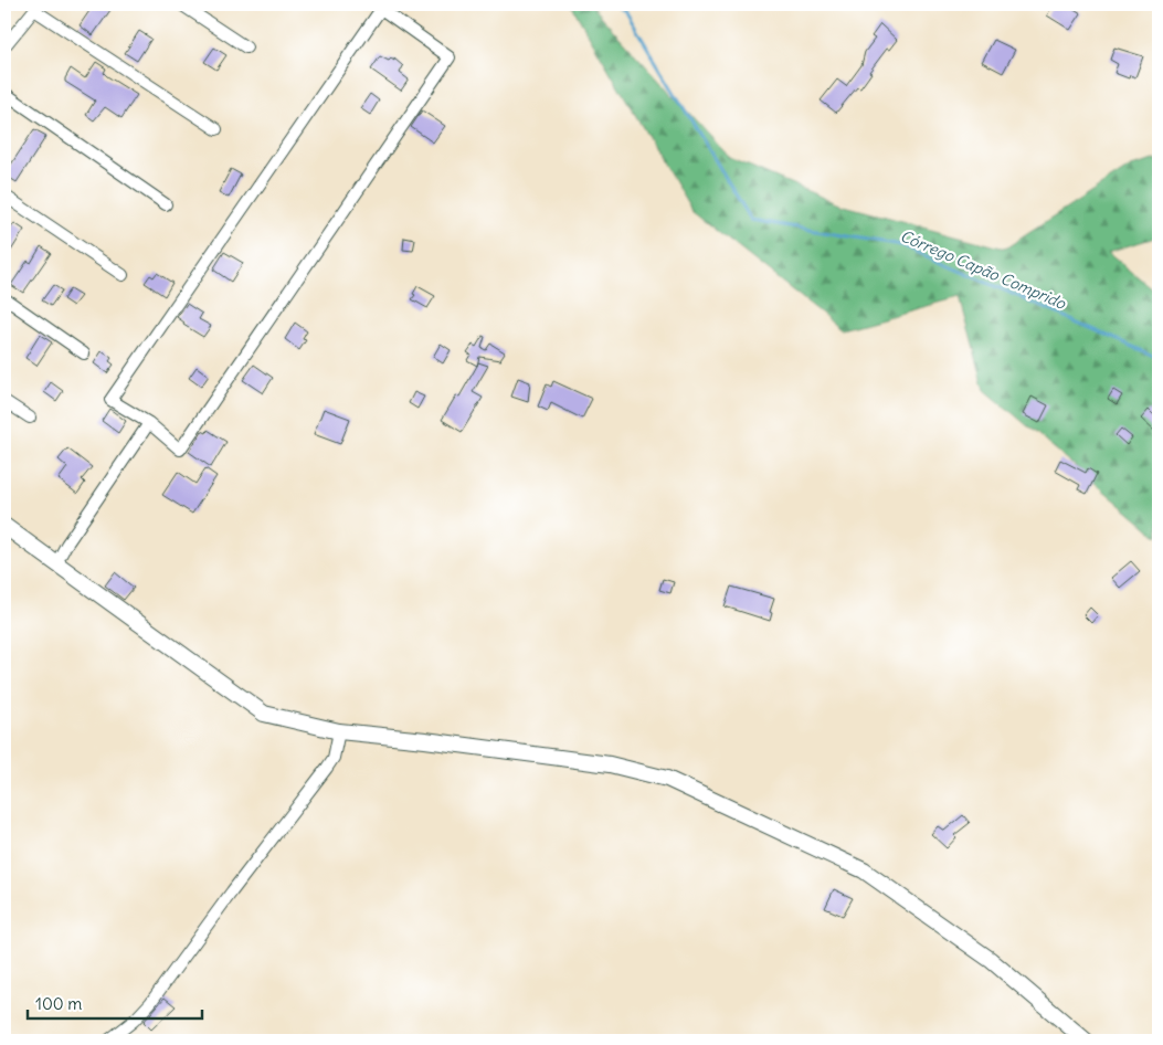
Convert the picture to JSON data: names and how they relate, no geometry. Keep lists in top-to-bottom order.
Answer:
{
  "water": ["Córrego Capão Comprido"],
  "scale_bar": "100 m"
}
